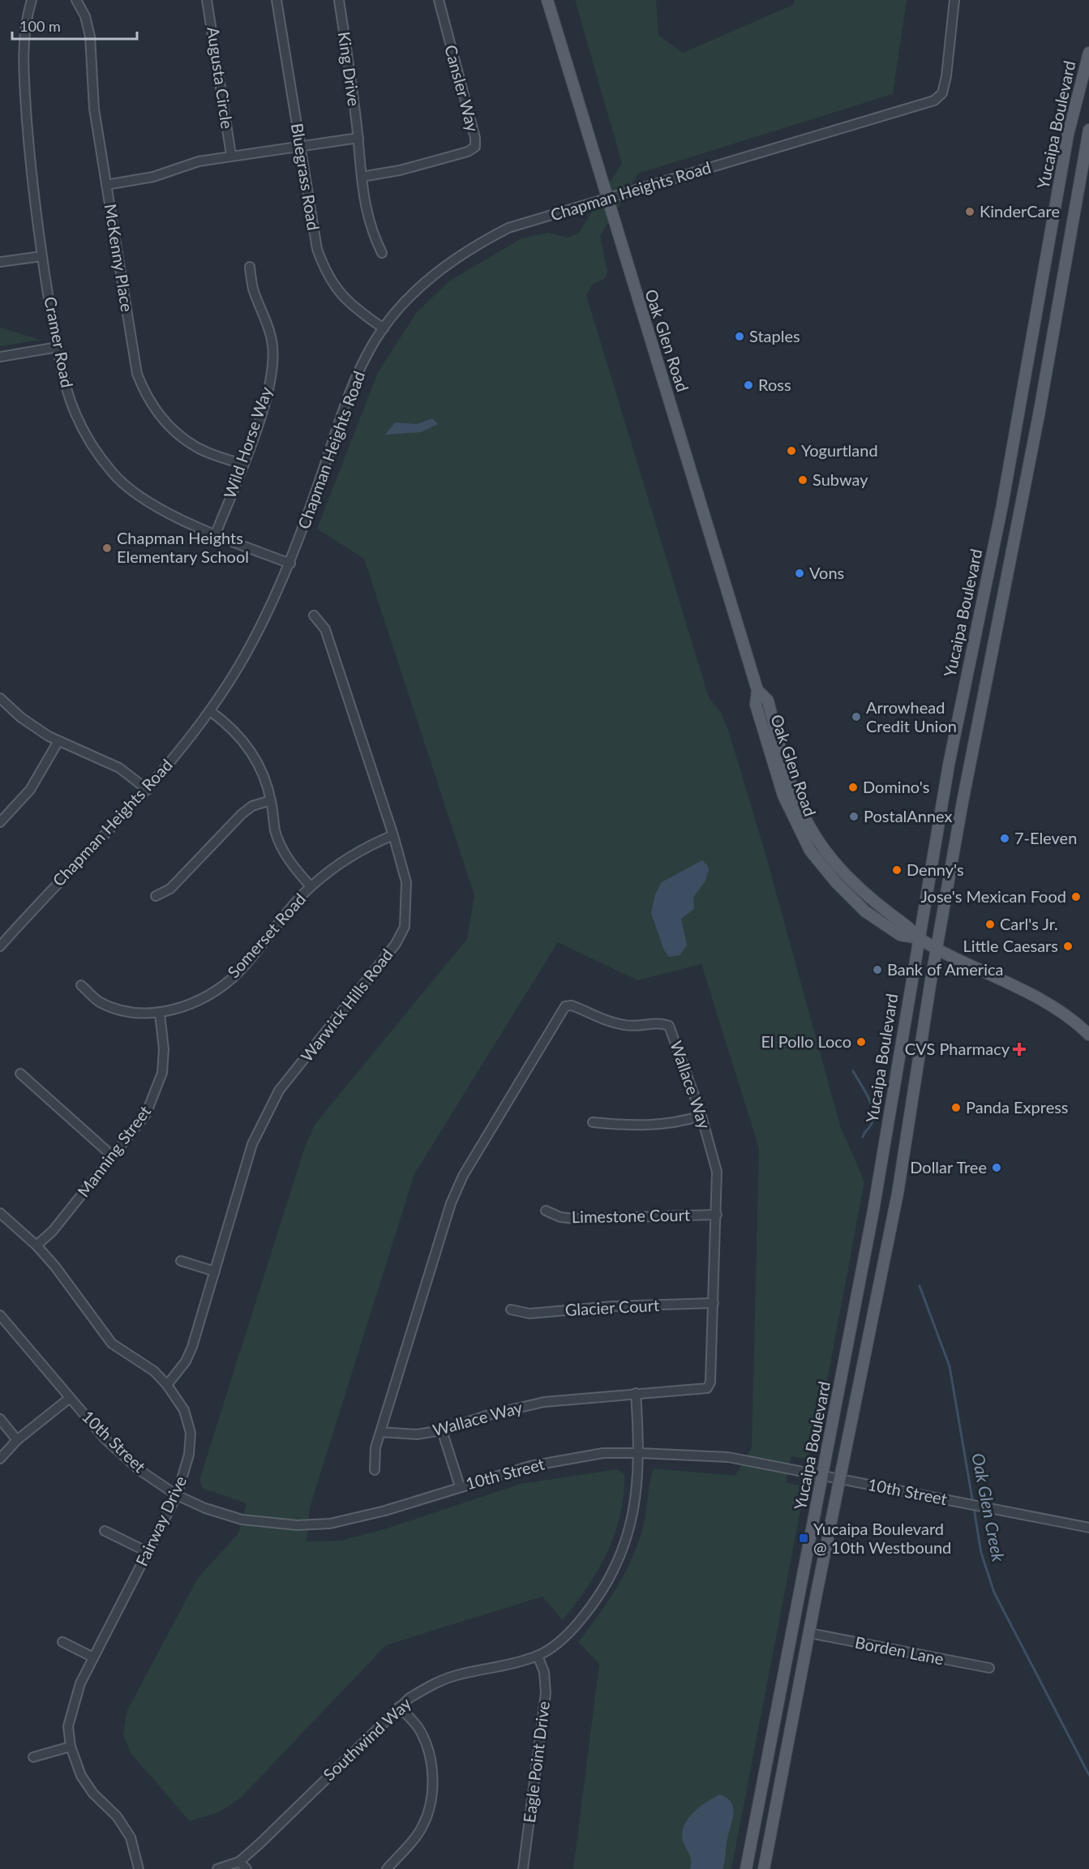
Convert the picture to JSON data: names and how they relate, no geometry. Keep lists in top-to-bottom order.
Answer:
{
  "streets": {
    "main road": ["Yucaipa Boulevard", "Oak Glen Road"],
    "street": [
      "King Drive",
      "Augusta Circle",
      "Cansler Way",
      "Bluegrass Road",
      "Chapman Heights Road",
      "McKenny Place",
      "Cramer Road",
      "Wild Horse Way",
      "Somerset Road",
      "Warwick Hills Road",
      "Wallace Way",
      "Manning Street",
      "Limestone Court",
      "Glacier Court",
      "10th Street",
      "Fairway Drive",
      "Borden Lane",
      "Southwind Way",
      "Eagle Point Drive"
    ]
  },
  "crossings": [
    ["King Drive", "Cansler Way"],
    ["Yucaipa Boulevard", "Oak Glen Road"],
    ["Yucaipa Boulevard", "10th Street"],
    ["Yucaipa Boulevard", "Borden Lane"],
    ["Bluegrass Road", "Chapman Heights Road"],
    ["Chapman Heights Road", "Oak Glen Road"],
    ["Chapman Heights Road", "Cramer Road"],
    ["McKenny Place", "Wild Horse Way"],
    ["Cramer Road", "Wild Horse Way"],
    ["Somerset Road", "Warwick Hills Road"],
    ["Somerset Road", "Manning Street"],
    ["Warwick Hills Road", "Fairway Drive"],
    ["Wallace Way", "Limestone Court"],
    ["Wallace Way", "Glacier Court"],
    ["Wallace Way", "Southwind Way"],
    ["Manning Street", "Fairway Drive"],
    ["10th Street", "Fairway Drive"],
    ["10th Street", "Southwind Way"],
    ["Southwind Way", "Eagle Point Drive"]
  ],
  "water": ["Oak Glen Creek"],
  "places": {
    "other": [
      "KinderCare",
      "Staples",
      "Ross",
      "Yogurtland",
      "Subway",
      "Chapman Heights Elementary School",
      "Vons",
      "Arrowhead Credit Union",
      "Domino's",
      "PostalAnnex",
      "7-Eleven",
      "Denny's",
      "Jose's Mexican Food",
      "Carl's Jr.",
      "Little Caesars",
      "Bank of America",
      "El Pollo Loco",
      "Panda Express",
      "Dollar Tree"
    ],
    "health": ["CVS Pharmacy"],
    "transit": ["Yucaipa Boulevard @ 10th Westbound"]
  },
  "scale_bar": "100 m"
}
